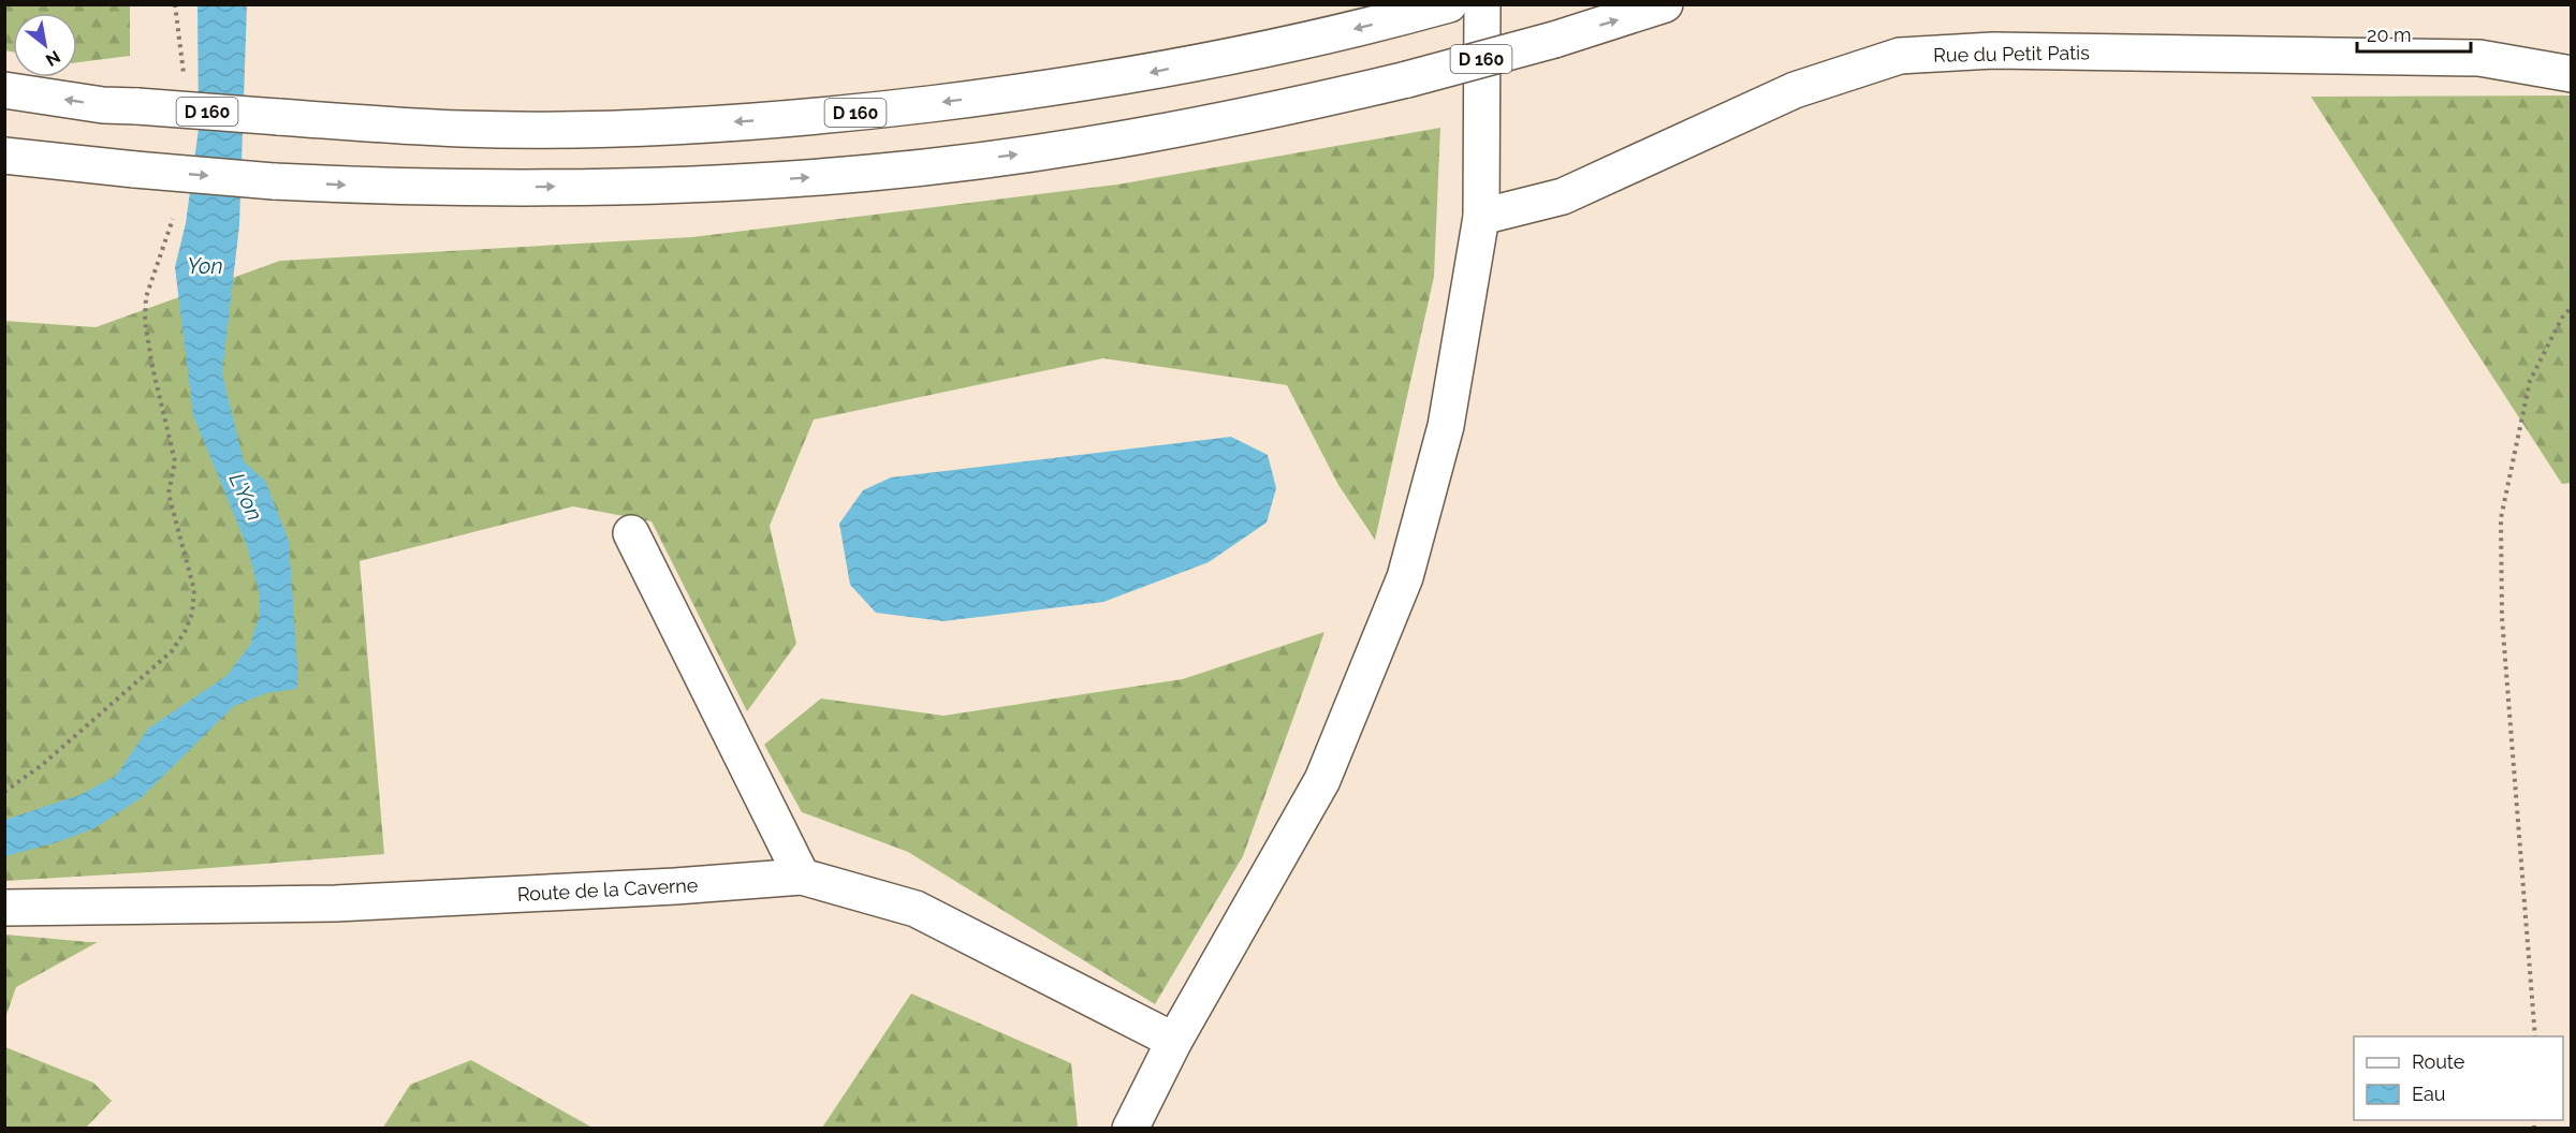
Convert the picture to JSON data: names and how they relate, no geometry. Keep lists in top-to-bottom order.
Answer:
{
  "streets": {
    "main road": ["Rue du Petit Patis", "D 160", "Route de la Caverne"]
  },
  "water": ["Yon", "L'Yon"],
  "legend": ["Route", "Eau"],
  "scale_bar": "20 m",
  "north": "bottom right"
}
